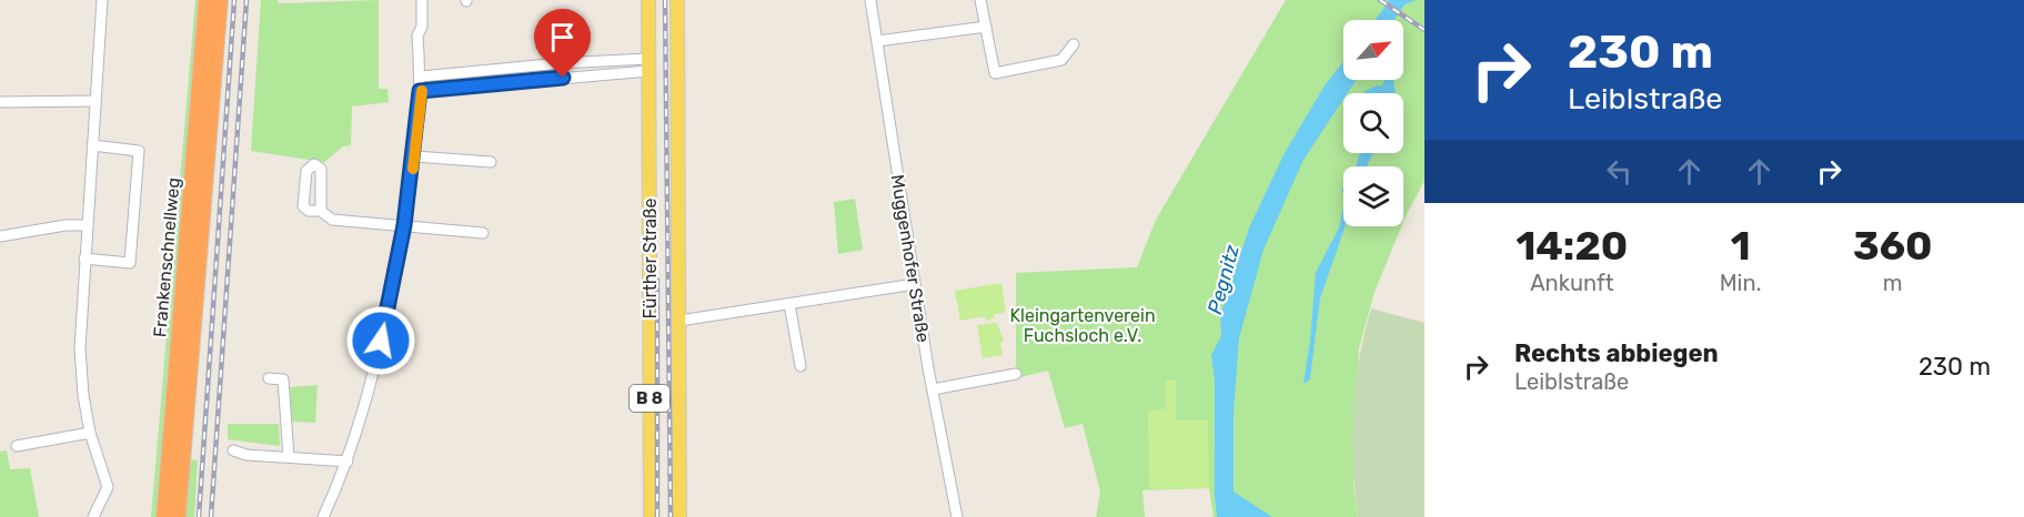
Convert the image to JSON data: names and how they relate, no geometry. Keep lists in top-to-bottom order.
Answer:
{
  "streets": {
    "highway": ["Frankenschnellweg"],
    "main road": ["Fürther Straße", "B 8"],
    "street": ["Muggenhofer Straße"]
  },
  "water": ["Pegnitz"],
  "parks": ["Kleingartenverein Fuchsloch e.V."],
  "north": "top right",
  "page": {
    "turn": ["230 m", "Leiblstraße"],
    "eta": [
      "14:20",
      "Ankunft",
      "1",
      "Min.",
      "360",
      "m"
    ],
    "list": [
      {
        "name": "Rechts abbiegen",
        "note": "Leiblstraße",
        "value": "230 m"
      }
    ]
  }
}
